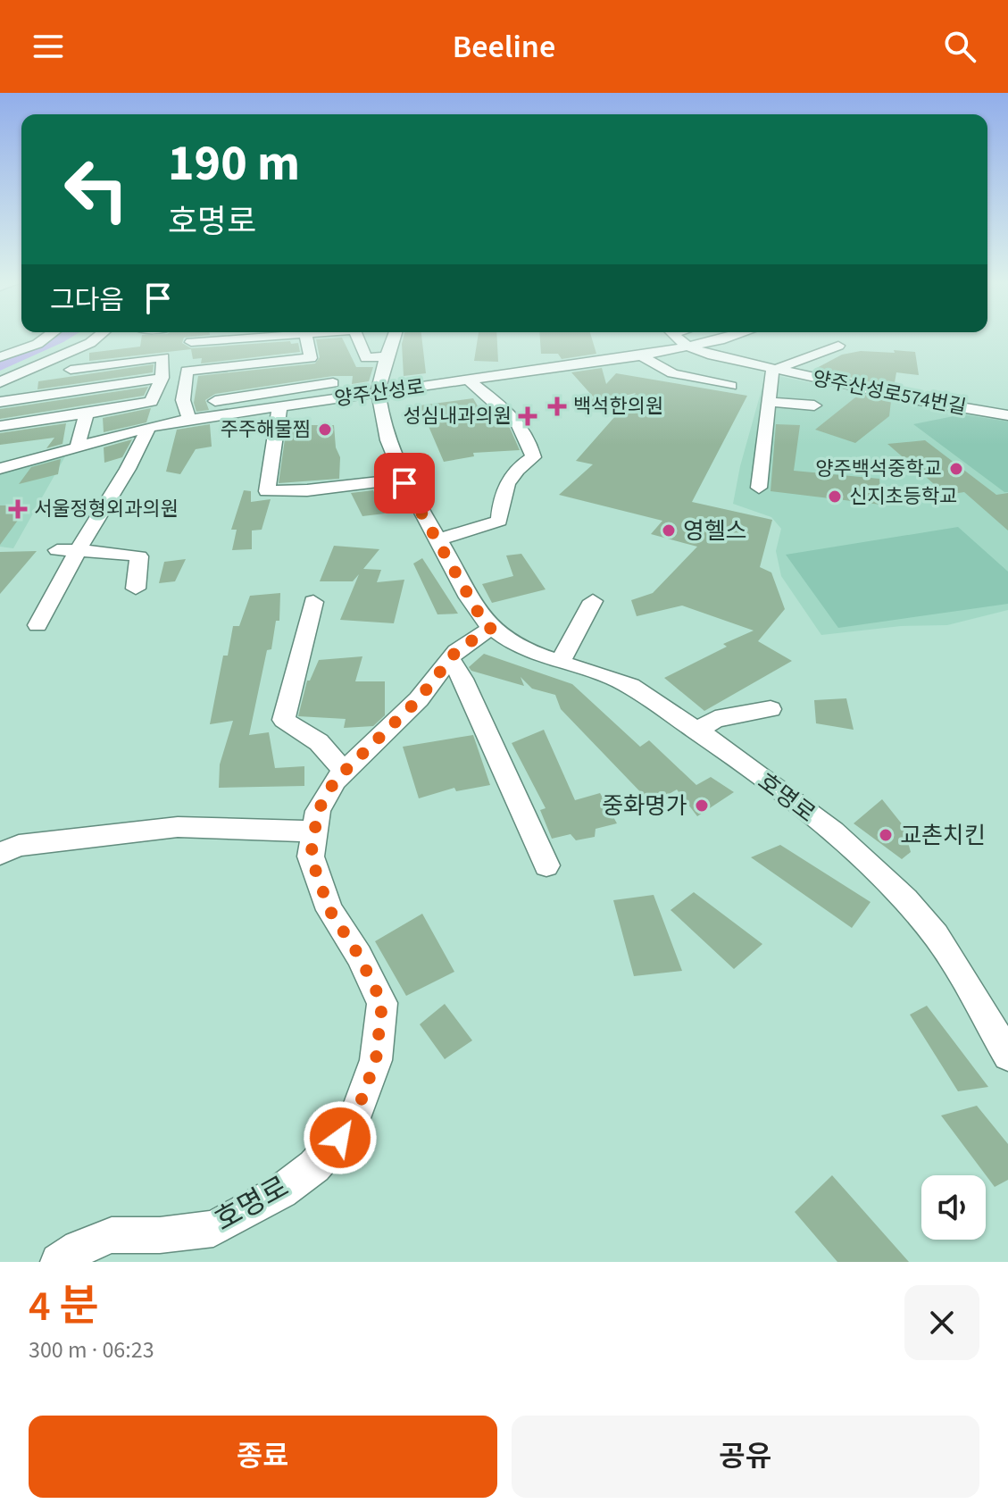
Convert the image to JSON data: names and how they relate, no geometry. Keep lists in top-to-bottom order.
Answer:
{
  "streets": {
    "street": ["양주산성로", "양주산성로574번길", "호명로"]
  },
  "crossings": [
    ["양주산성로", "양주산성로574번길"],
    ["양주산성로", "호명로"]
  ],
  "places": {
    "health": ["백석한의원", "성심내과의원", "서울정형외과의원"],
    "other": [
      "주주해물찜",
      "양주백석중학교",
      "신지초등학교",
      "영헬스",
      "중화명가",
      "교촌치킨"
    ]
  },
  "page": {
    "header": "Beeline",
    "turn": ["190 m", "호명로"],
    "then": "그다음",
    "heading": ["4 분", "300 m · 06:23"],
    "buttons": ["종료", "공유"]
  }
}
